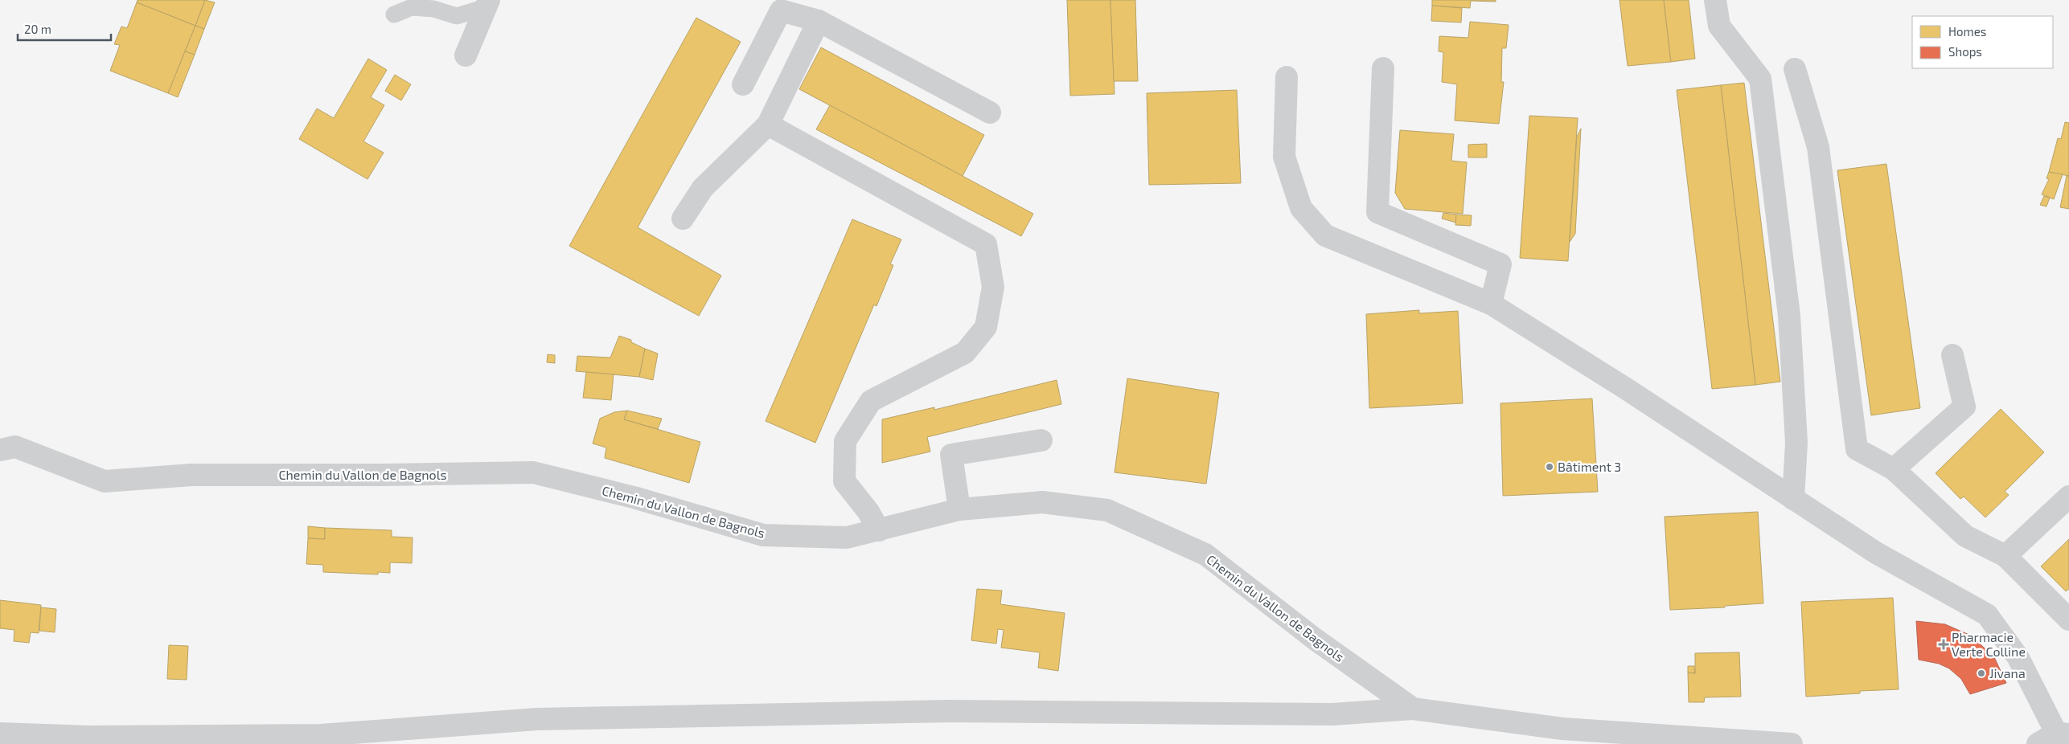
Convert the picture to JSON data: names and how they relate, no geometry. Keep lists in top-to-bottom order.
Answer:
{
  "streets": {
    "street": ["Chemin du Vallon de Bagnols"]
  },
  "places": {
    "other": ["Bâtiment 3", "Jivana"],
    "health": ["Pharmacie Verte Colline"]
  },
  "legend": ["Homes", "Shops"],
  "scale_bar": "20 m"
}
